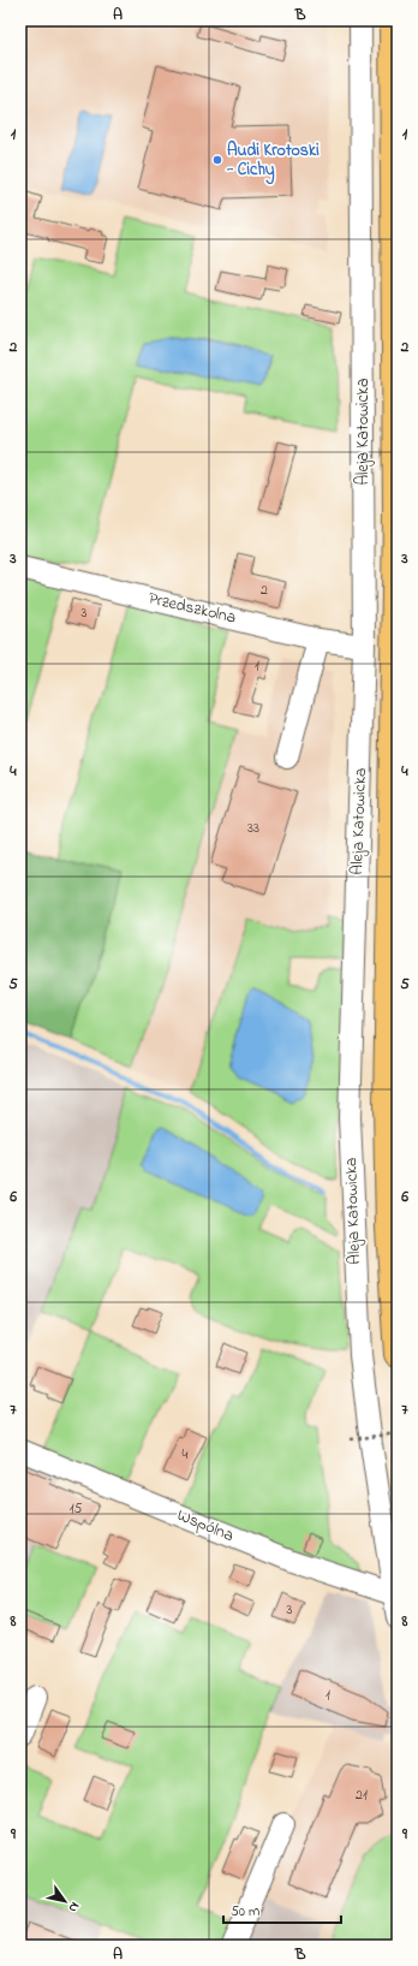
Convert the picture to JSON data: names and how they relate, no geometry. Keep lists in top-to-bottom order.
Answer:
{
  "streets": {
    "street": ["Aleja Katowicka", "Przedszkolna", "Wspólna"]
  },
  "crossings": [
    ["Aleja Katowicka", "Przedszkolna"],
    ["Aleja Katowicka", "Wspólna"]
  ],
  "places": ["Audi Krotoski - Cichy"],
  "house_numbers": [
    "2",
    "3",
    "1",
    "33",
    "4",
    "15",
    "3",
    "1",
    "21"
  ],
  "scale_bar": "50 m",
  "north": "bottom right",
  "grid": {
    "columns": ["A", "B"],
    "rows": [
      "1",
      "2",
      "3",
      "4",
      "5",
      "6",
      "7",
      "8",
      "9"
    ]
  }
}
